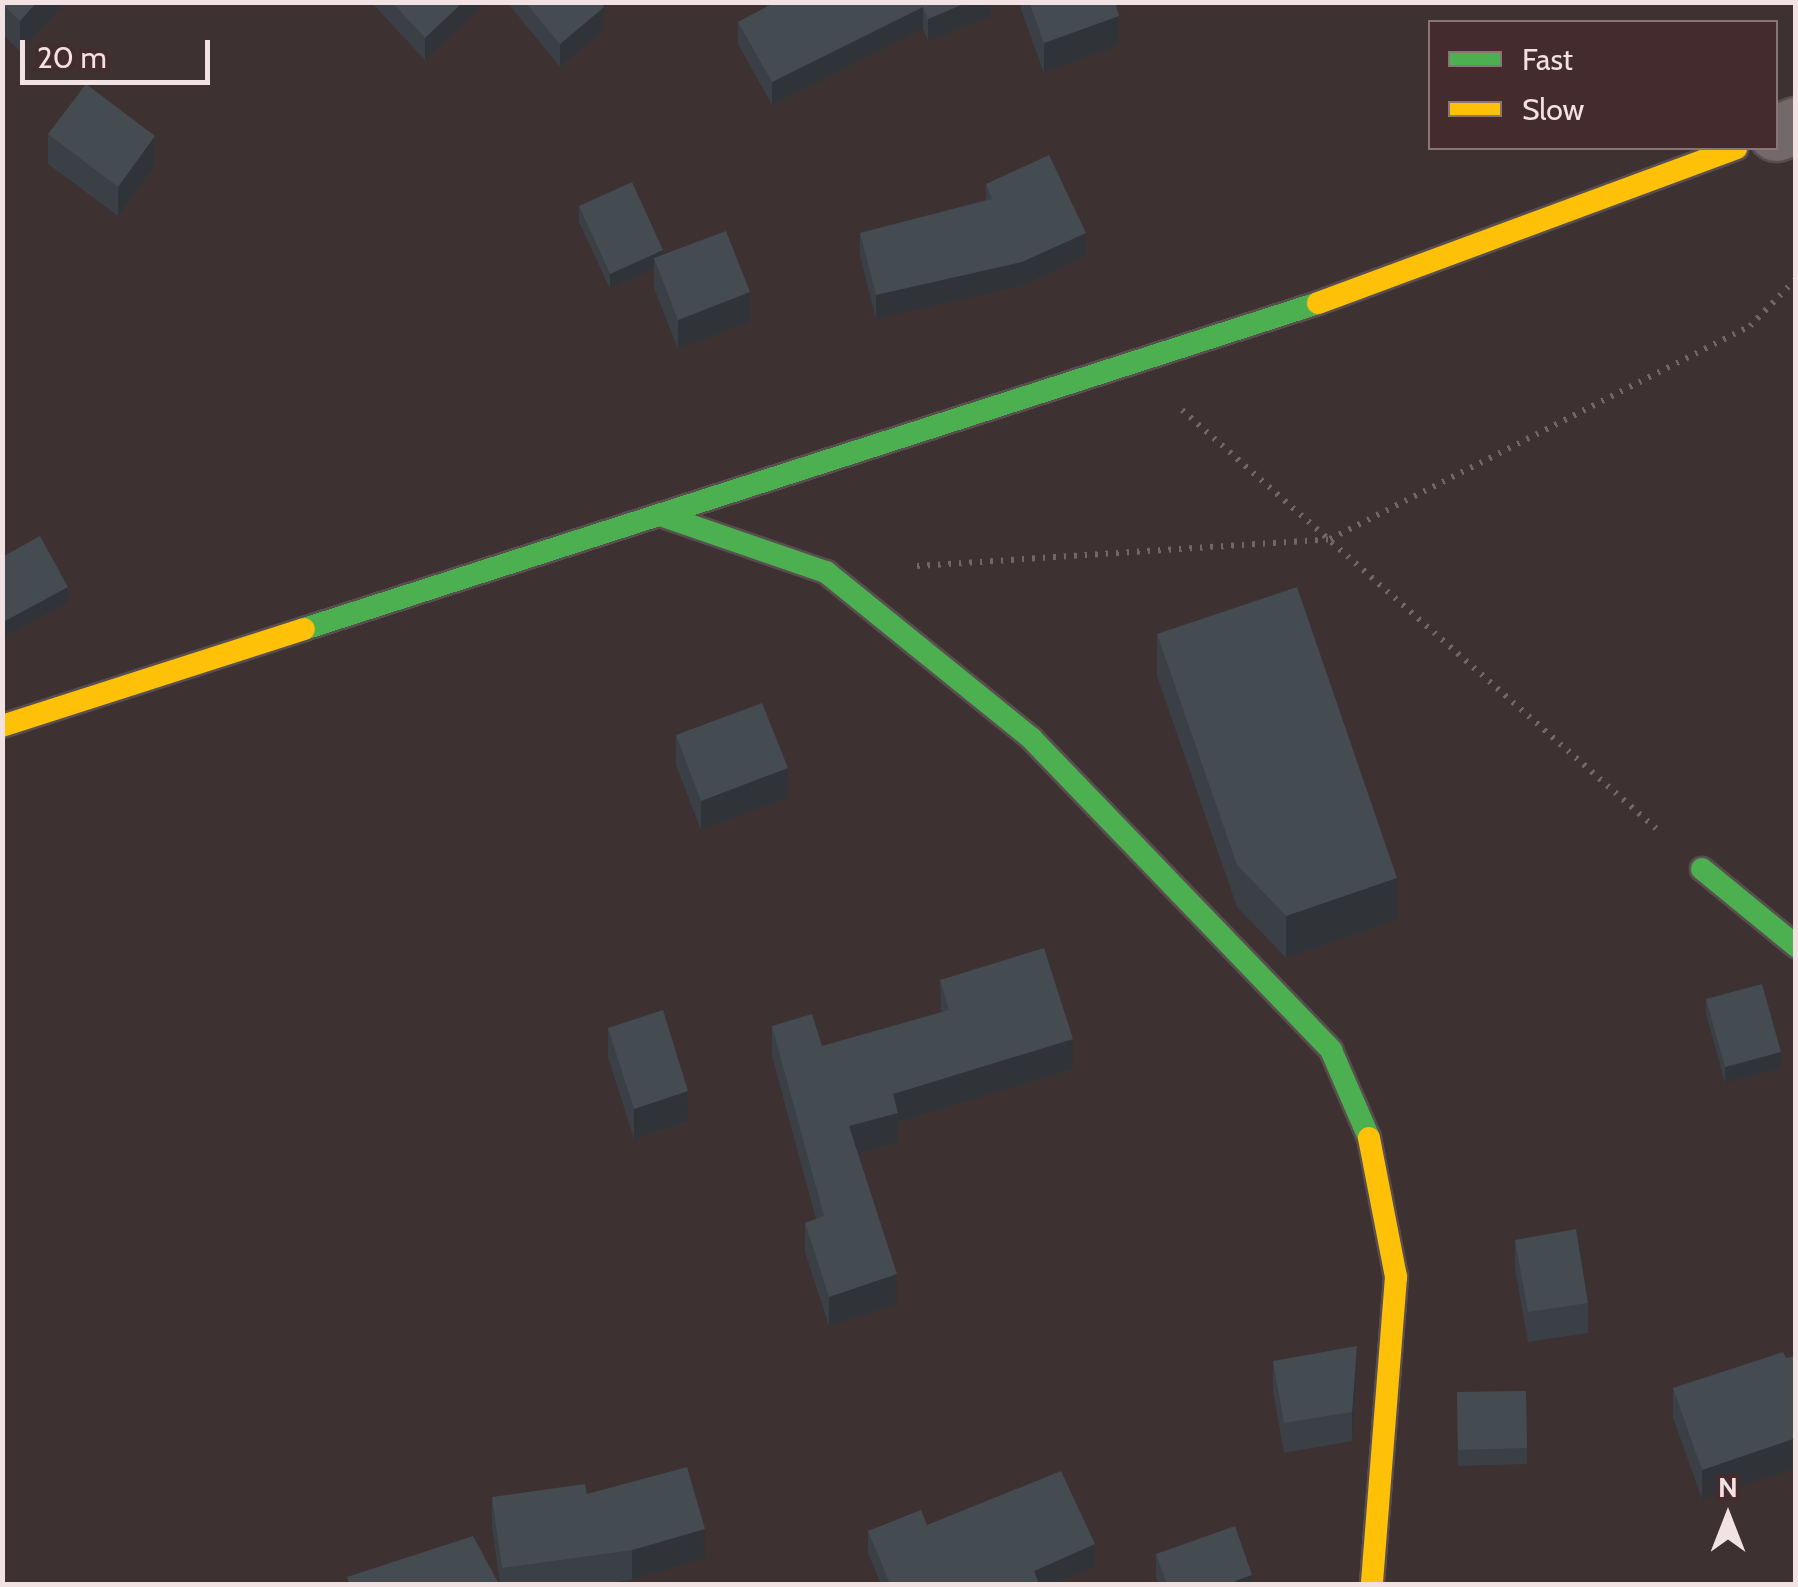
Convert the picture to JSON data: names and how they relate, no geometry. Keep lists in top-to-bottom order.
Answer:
{
  "legend": ["Fast", "Slow"],
  "scale_bar": "20 m",
  "north": "top"
}
